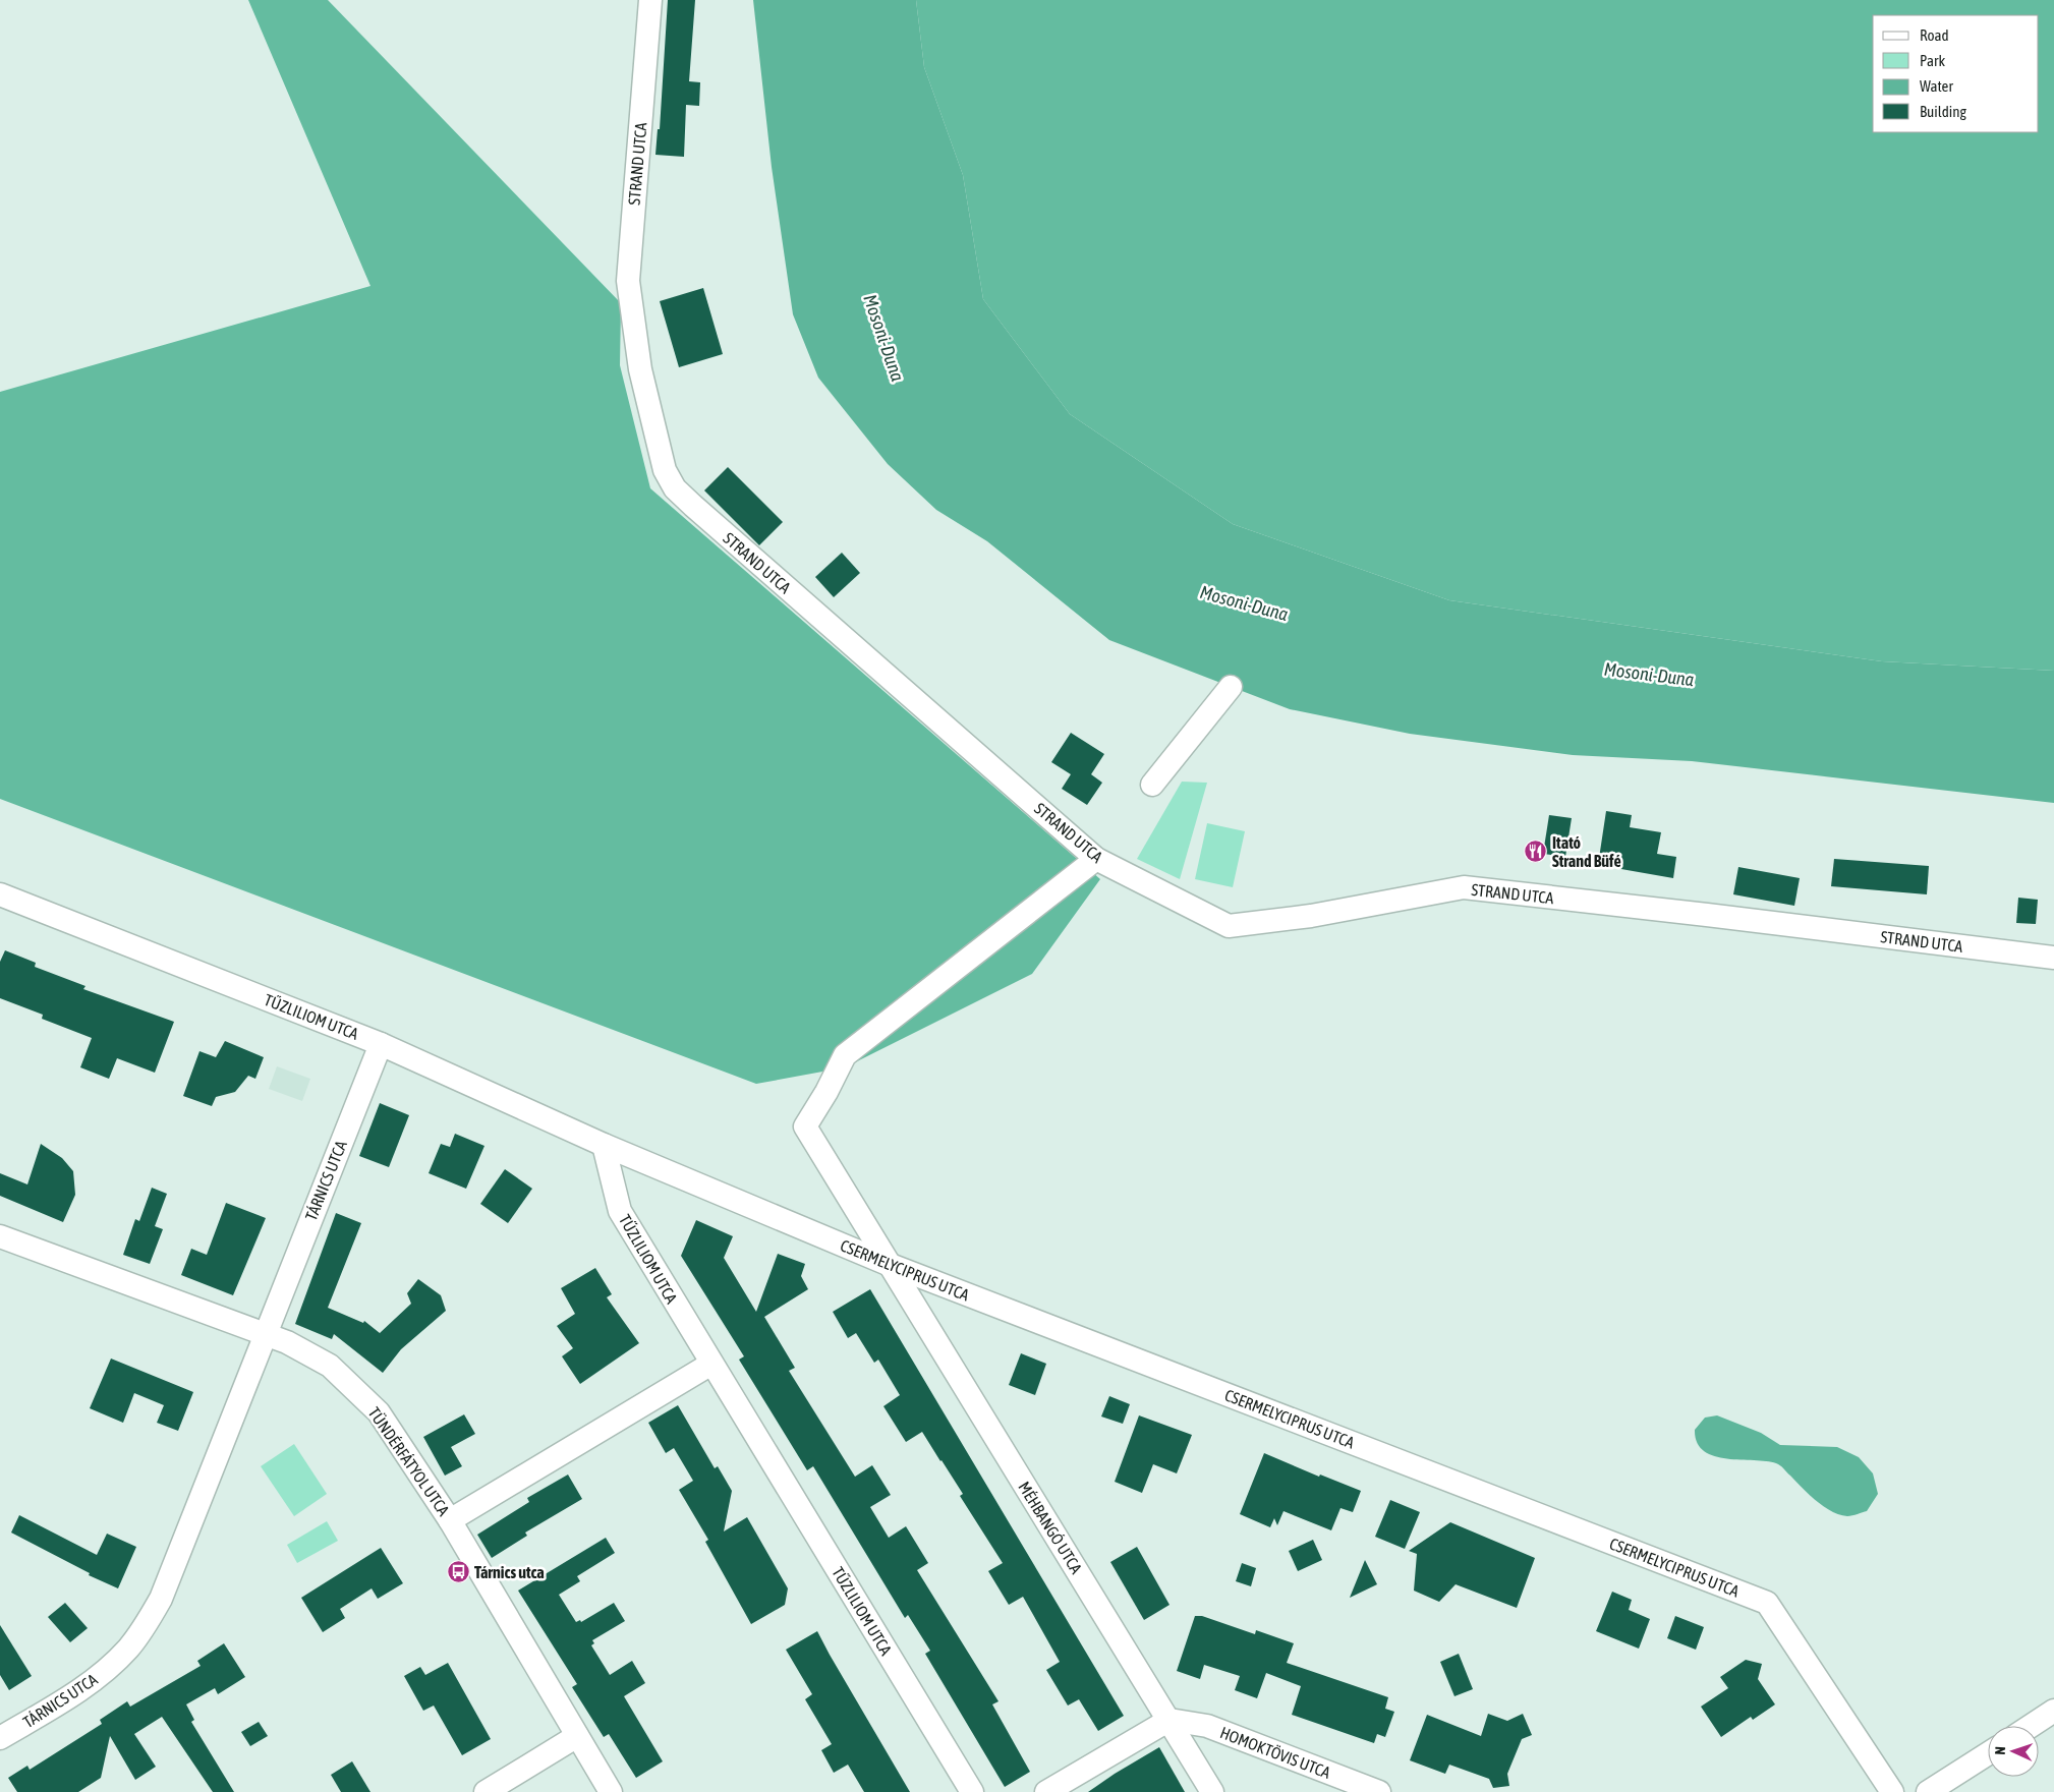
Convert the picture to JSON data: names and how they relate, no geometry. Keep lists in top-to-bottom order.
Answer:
{
  "streets": {
    "street": [
      "STRAND UTCA",
      "TŰZLILIOM UTCA",
      "TÁRNICS UTCA",
      "CSERMELYCIPRUS UTCA",
      "TÜNDÉRFÁTYOL UTCA",
      "MÉHBANGÓ UTCA",
      "HOMOKTÖVIS UTCA"
    ]
  },
  "crossings": [
    ["STRAND UTCA", "MÉHBANGÓ UTCA"],
    ["TŰZLILIOM UTCA", "TÁRNICS UTCA"],
    ["TŰZLILIOM UTCA", "CSERMELYCIPRUS UTCA"],
    ["TÁRNICS UTCA", "TÜNDÉRFÁTYOL UTCA"],
    ["CSERMELYCIPRUS UTCA", "MÉHBANGÓ UTCA"],
    ["MÉHBANGÓ UTCA", "HOMOKTÖVIS UTCA"]
  ],
  "water": ["Mosoni-Duna"],
  "places": {
    "restaurant": ["Itató Strand Büfé"],
    "bus stop": ["Tárnics utca"]
  },
  "legend": [
    "Road",
    "Park",
    "Water",
    "Building"
  ],
  "north": "left"
}
